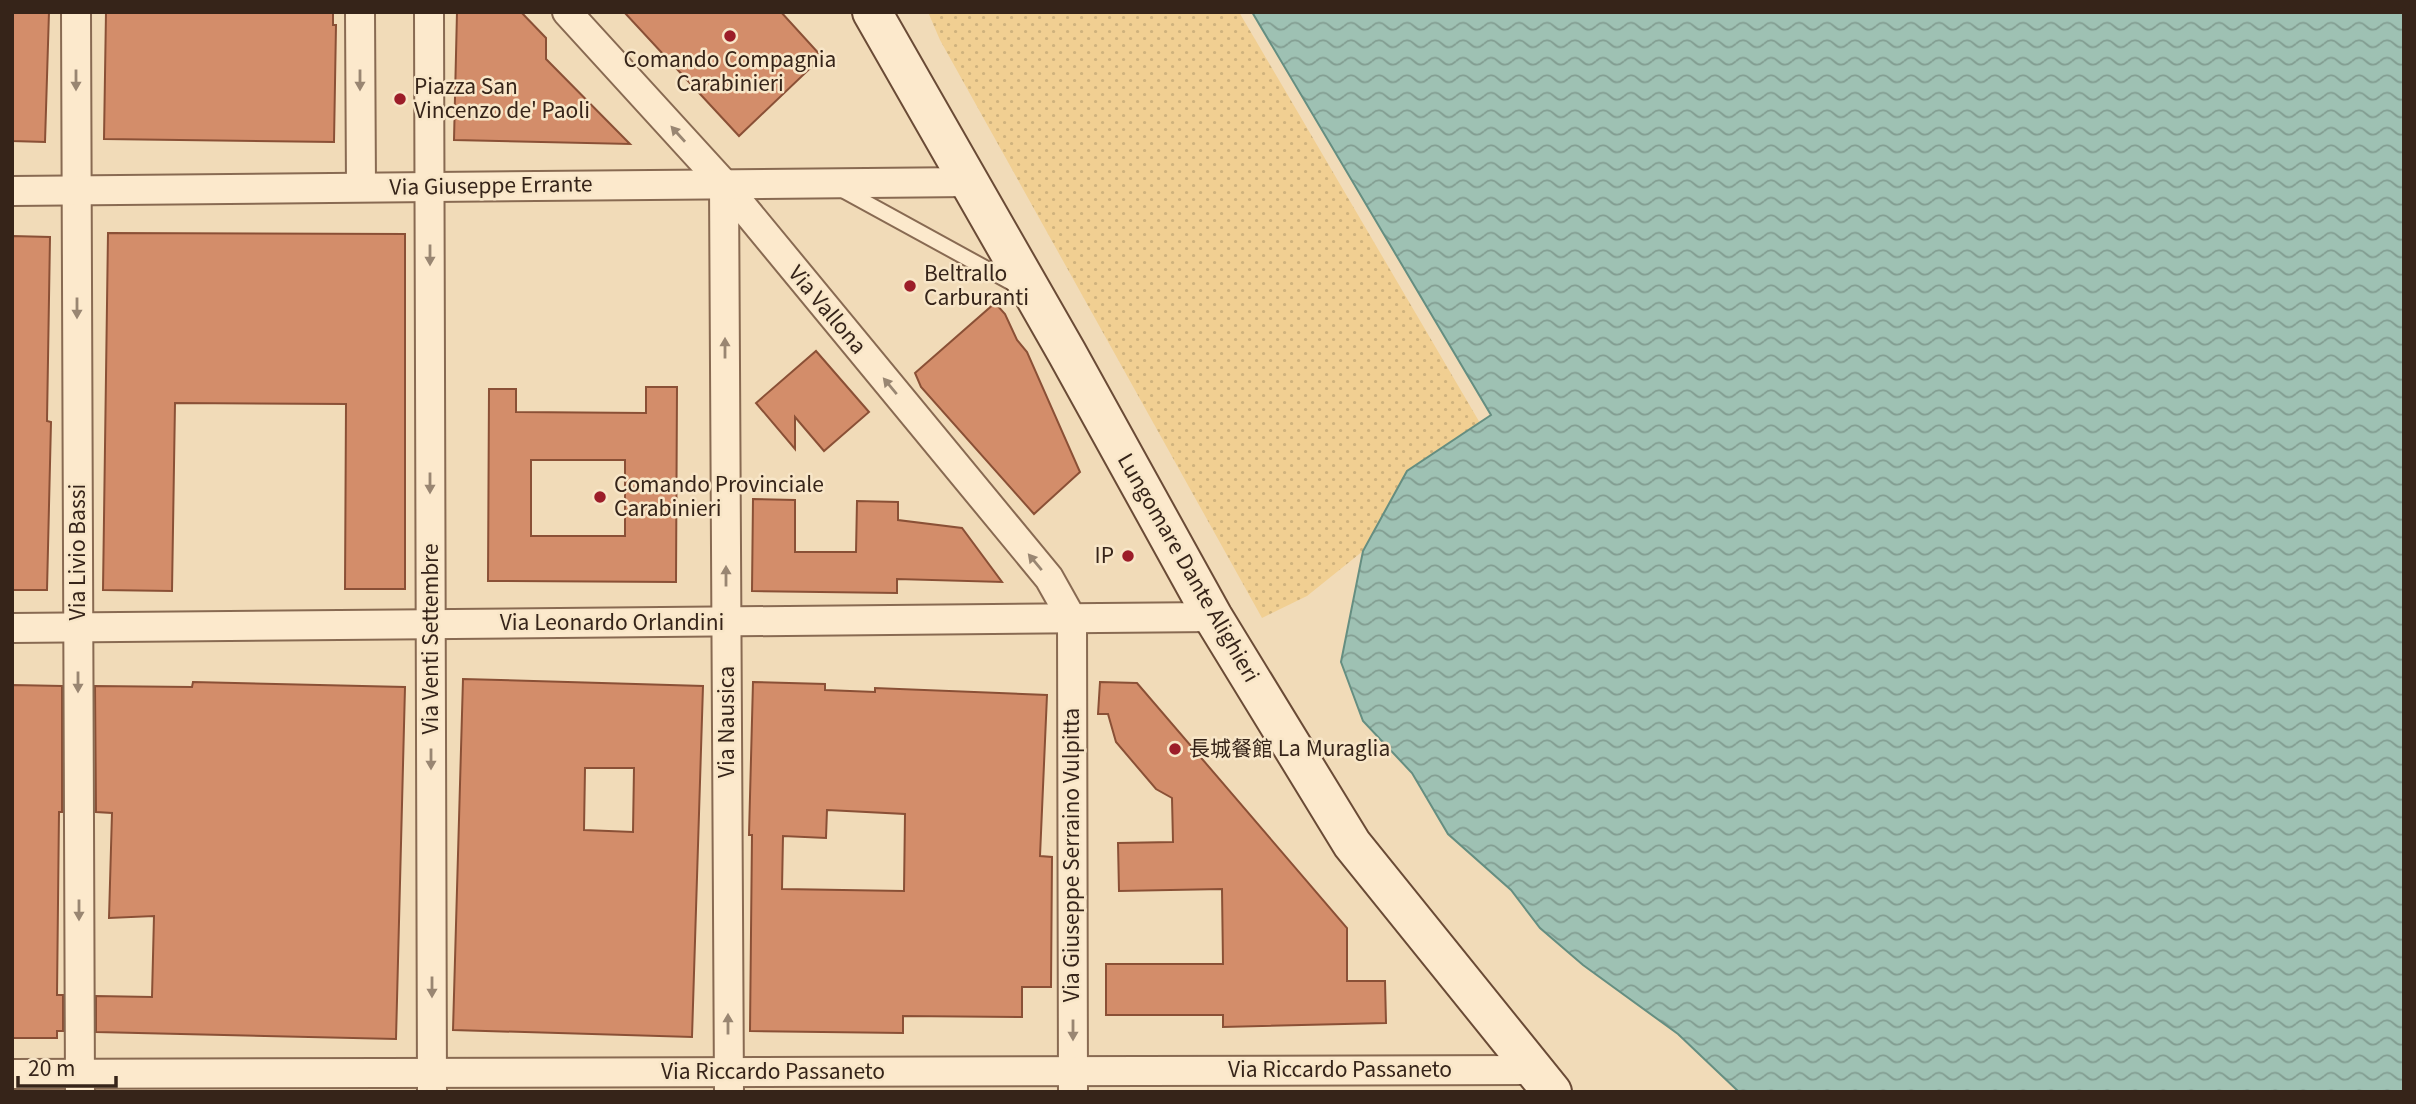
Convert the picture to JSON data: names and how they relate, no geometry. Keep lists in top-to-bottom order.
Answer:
{
  "streets": {
    "main road": ["Lungomare Dante Alighieri"],
    "street": [
      "Via Giuseppe Errante",
      "Via Vallona",
      "Via Livio Bassi",
      "Via Leonardo Orlandini",
      "Via Venti Settembre",
      "Via Nausica",
      "Via Giuseppe Serraino Vulpitta",
      "Via Riccardo Passaneto"
    ]
  },
  "crossings": [
    ["Via Giuseppe Errante", "Via Vallona"],
    ["Via Giuseppe Errante", "Via Livio Bassi"],
    ["Via Giuseppe Errante", "Lungomare Dante Alighieri"],
    ["Via Giuseppe Errante", "Via Venti Settembre"],
    ["Via Giuseppe Errante", "Via Nausica"],
    ["Via Vallona", "Via Leonardo Orlandini"],
    ["Via Vallona", "Via Nausica"],
    ["Via Vallona", "Via Giuseppe Serraino Vulpitta"],
    ["Via Livio Bassi", "Via Leonardo Orlandini"],
    ["Via Livio Bassi", "Via Riccardo Passaneto"],
    ["Lungomare Dante Alighieri", "Via Leonardo Orlandini"],
    ["Lungomare Dante Alighieri", "Via Riccardo Passaneto"],
    ["Via Leonardo Orlandini", "Via Venti Settembre"],
    ["Via Leonardo Orlandini", "Via Nausica"],
    ["Via Leonardo Orlandini", "Via Giuseppe Serraino Vulpitta"],
    ["Via Venti Settembre", "Via Riccardo Passaneto"],
    ["Via Nausica", "Via Riccardo Passaneto"],
    ["Via Giuseppe Serraino Vulpitta", "Via Riccardo Passaneto"]
  ],
  "one_way": [
    "Via Vallona",
    "Via Livio Bassi",
    "Via Venti Settembre",
    "Via Nausica",
    "Via Giuseppe Serraino Vulpitta"
  ],
  "places": [
    "Comando Compagnia Carabinieri",
    "Piazza San Vincenzo de' Paoli",
    "Beltrallo Carburanti",
    "Comando Provinciale Carabinieri",
    "IP",
    "長城餐館 La Muraglia"
  ],
  "scale_bar": "20 m"
}
